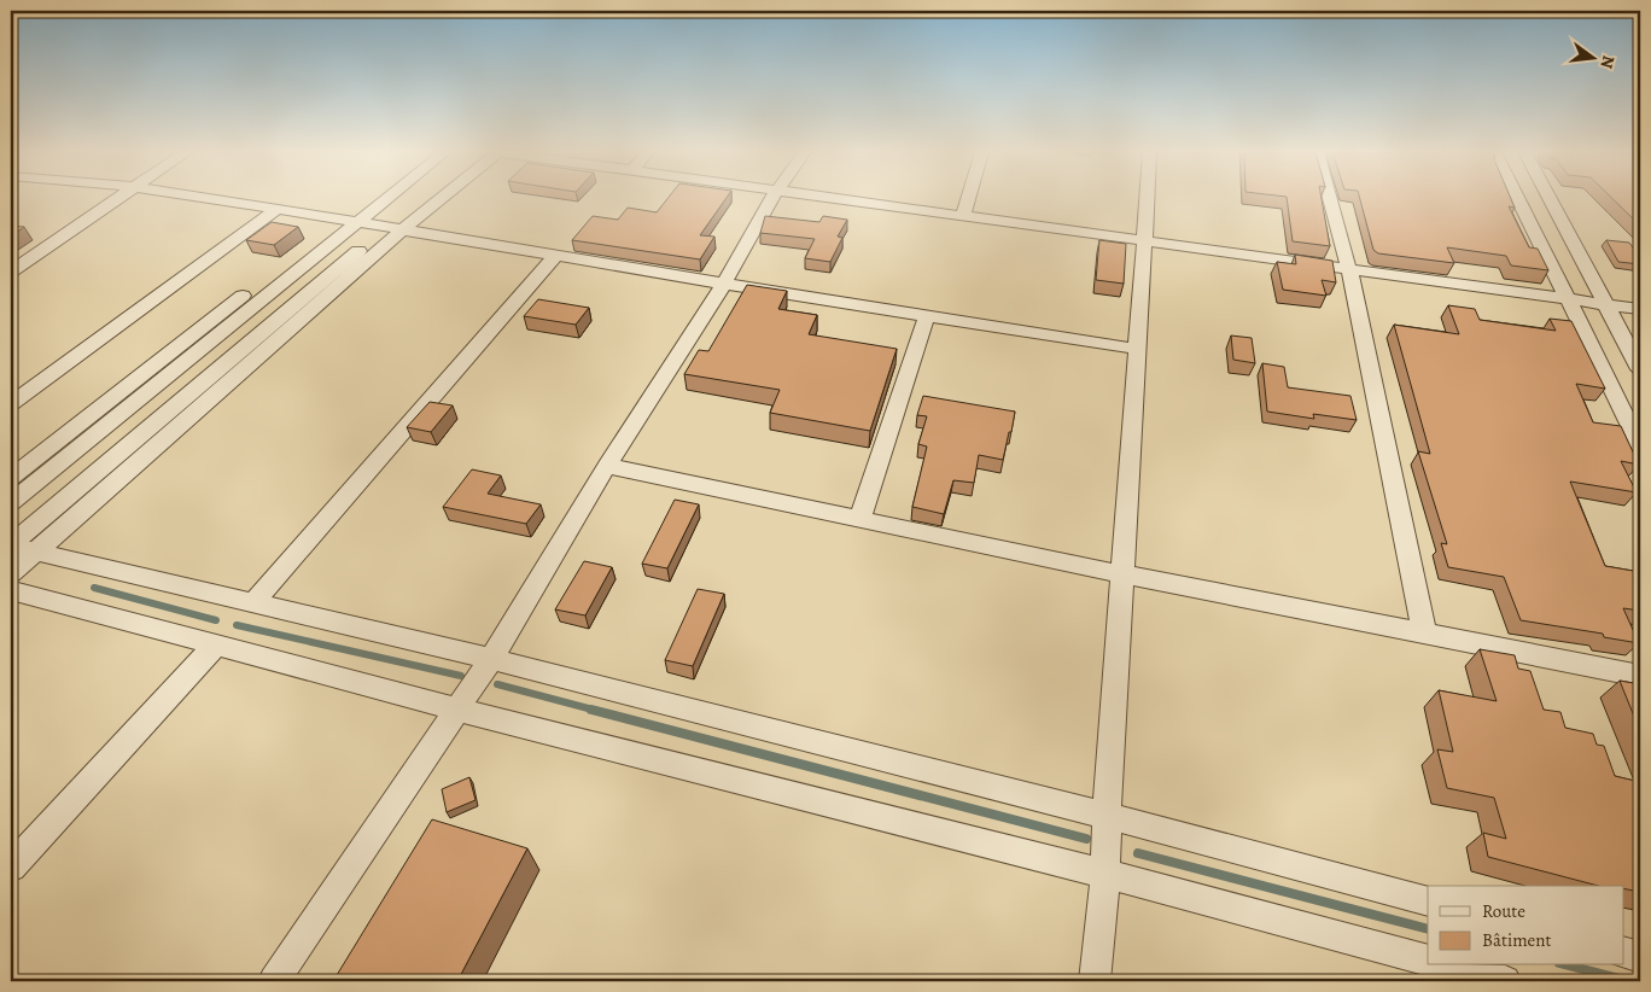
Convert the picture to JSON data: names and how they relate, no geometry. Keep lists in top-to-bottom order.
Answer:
{
  "legend": ["Route", "Bâtiment"],
  "north": "right"
}
